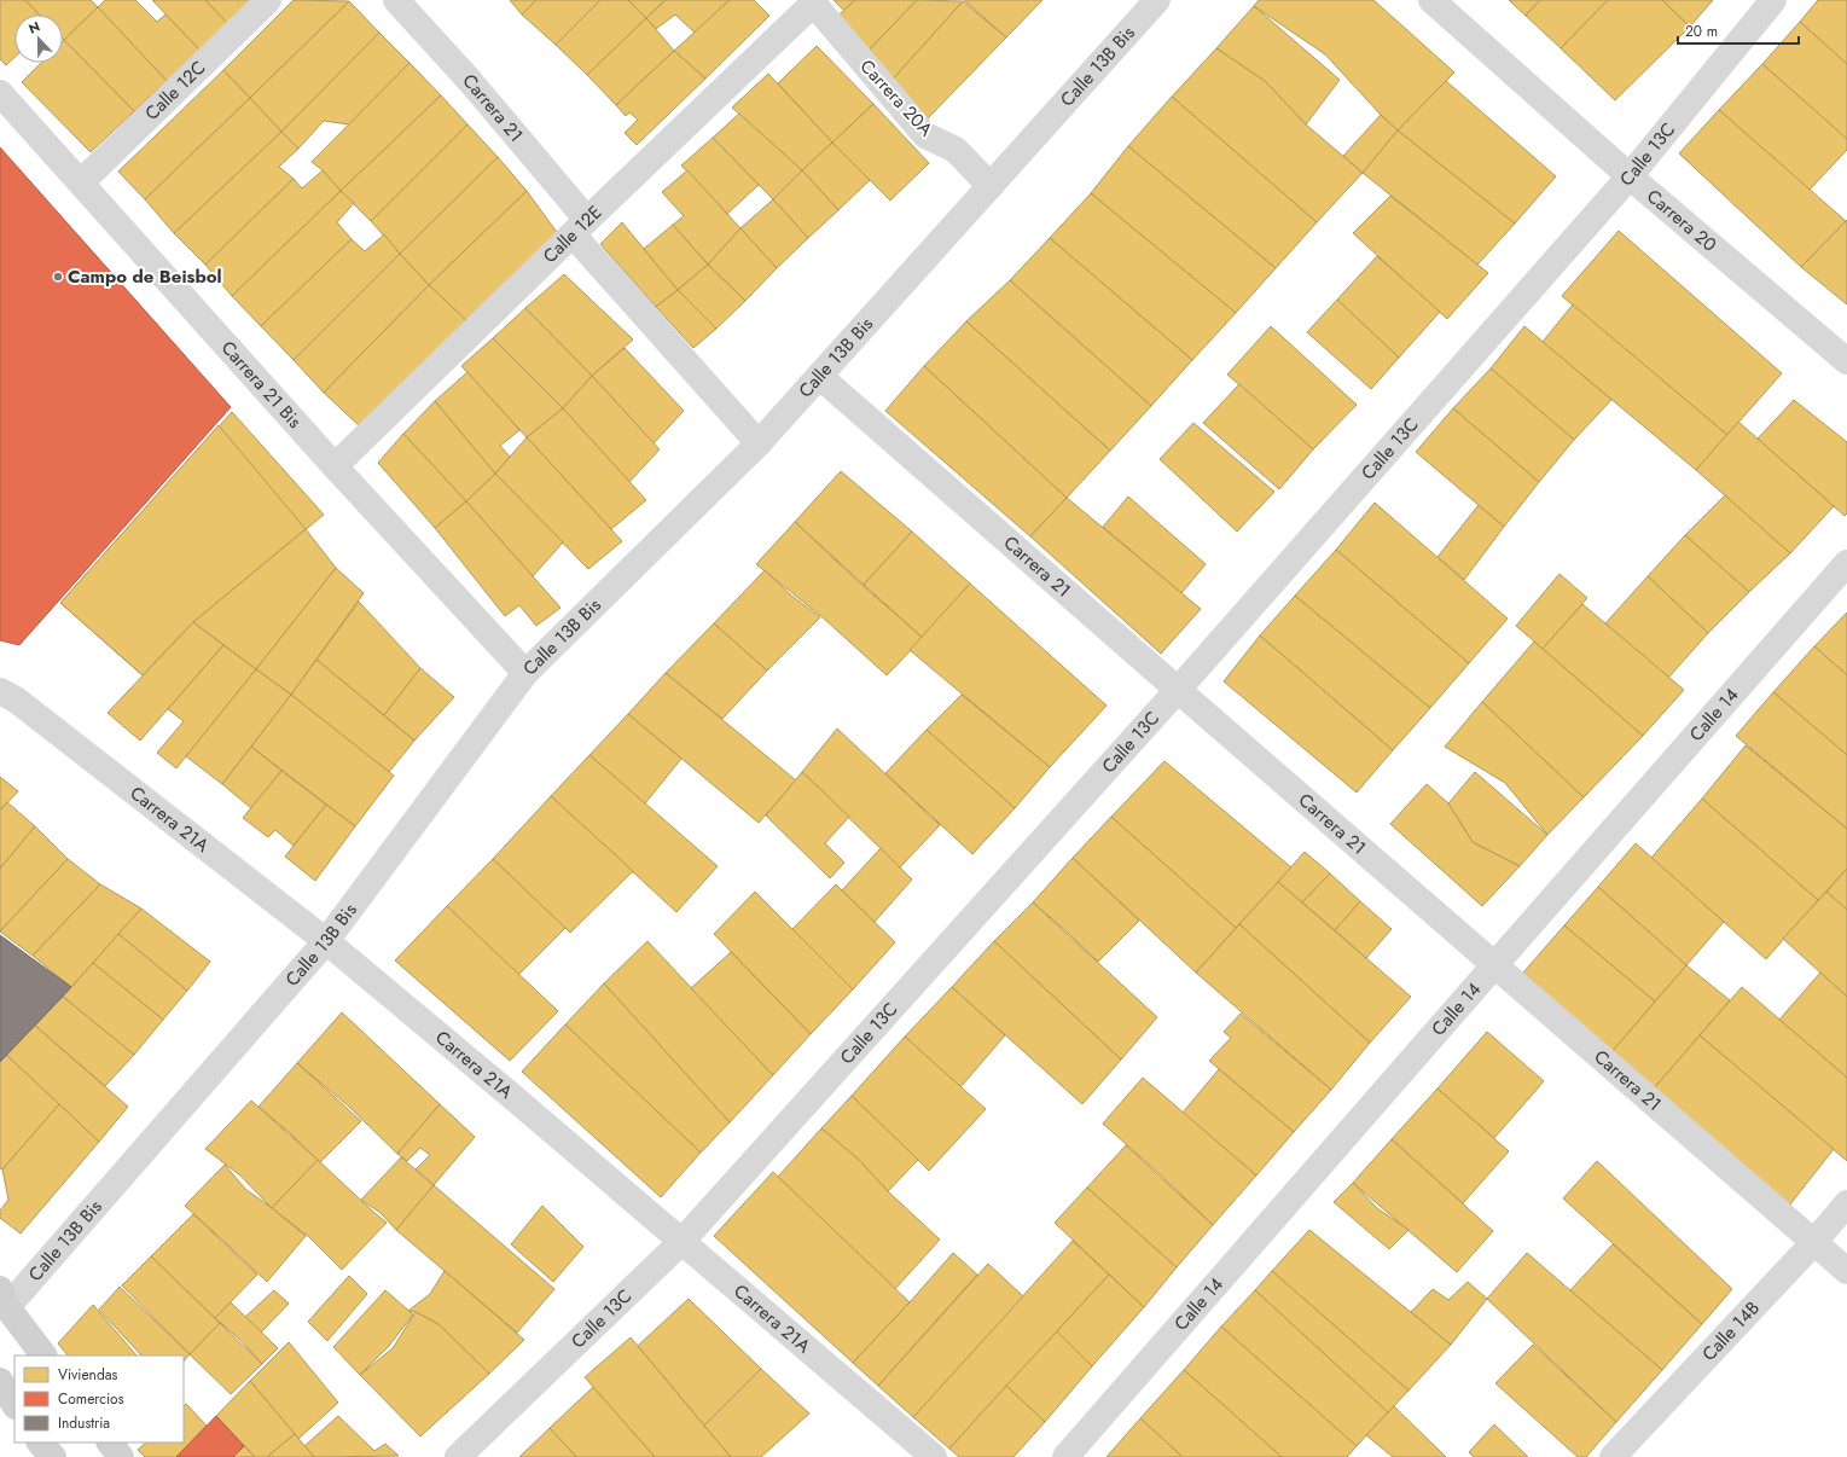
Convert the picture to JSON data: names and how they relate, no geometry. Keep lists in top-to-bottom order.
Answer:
{
  "streets": {
    "street": [
      "Calle 13B Bis",
      "Calle 12C",
      "Carrera 20A",
      "Carrera 21",
      "Calle 13C",
      "Carrera 20",
      "Calle 12E",
      "Carrera 21 Bis",
      "Calle 14",
      "Carrera 21A",
      "Calle 14B"
    ]
  },
  "crossings": [
    ["Calle 13B Bis", "Carrera 20A"],
    ["Calle 13B Bis", "Carrera 21"],
    ["Calle 13B Bis", "Carrera 21 Bis"],
    ["Calle 13B Bis", "Carrera 21A"],
    ["Calle 12C", "Carrera 21 Bis"],
    ["Carrera 20A", "Calle 12E"],
    ["Carrera 21", "Calle 13C"],
    ["Carrera 21", "Calle 12E"],
    ["Carrera 21", "Calle 14"],
    ["Carrera 21", "Calle 14B"],
    ["Calle 13C", "Carrera 20"],
    ["Calle 13C", "Carrera 21A"],
    ["Calle 12E", "Carrera 21 Bis"]
  ],
  "places": ["Campo de Beisbol"],
  "legend": ["Viviendas", "Comercios", "Industria"],
  "scale_bar": "20 m",
  "north": "top"
}
